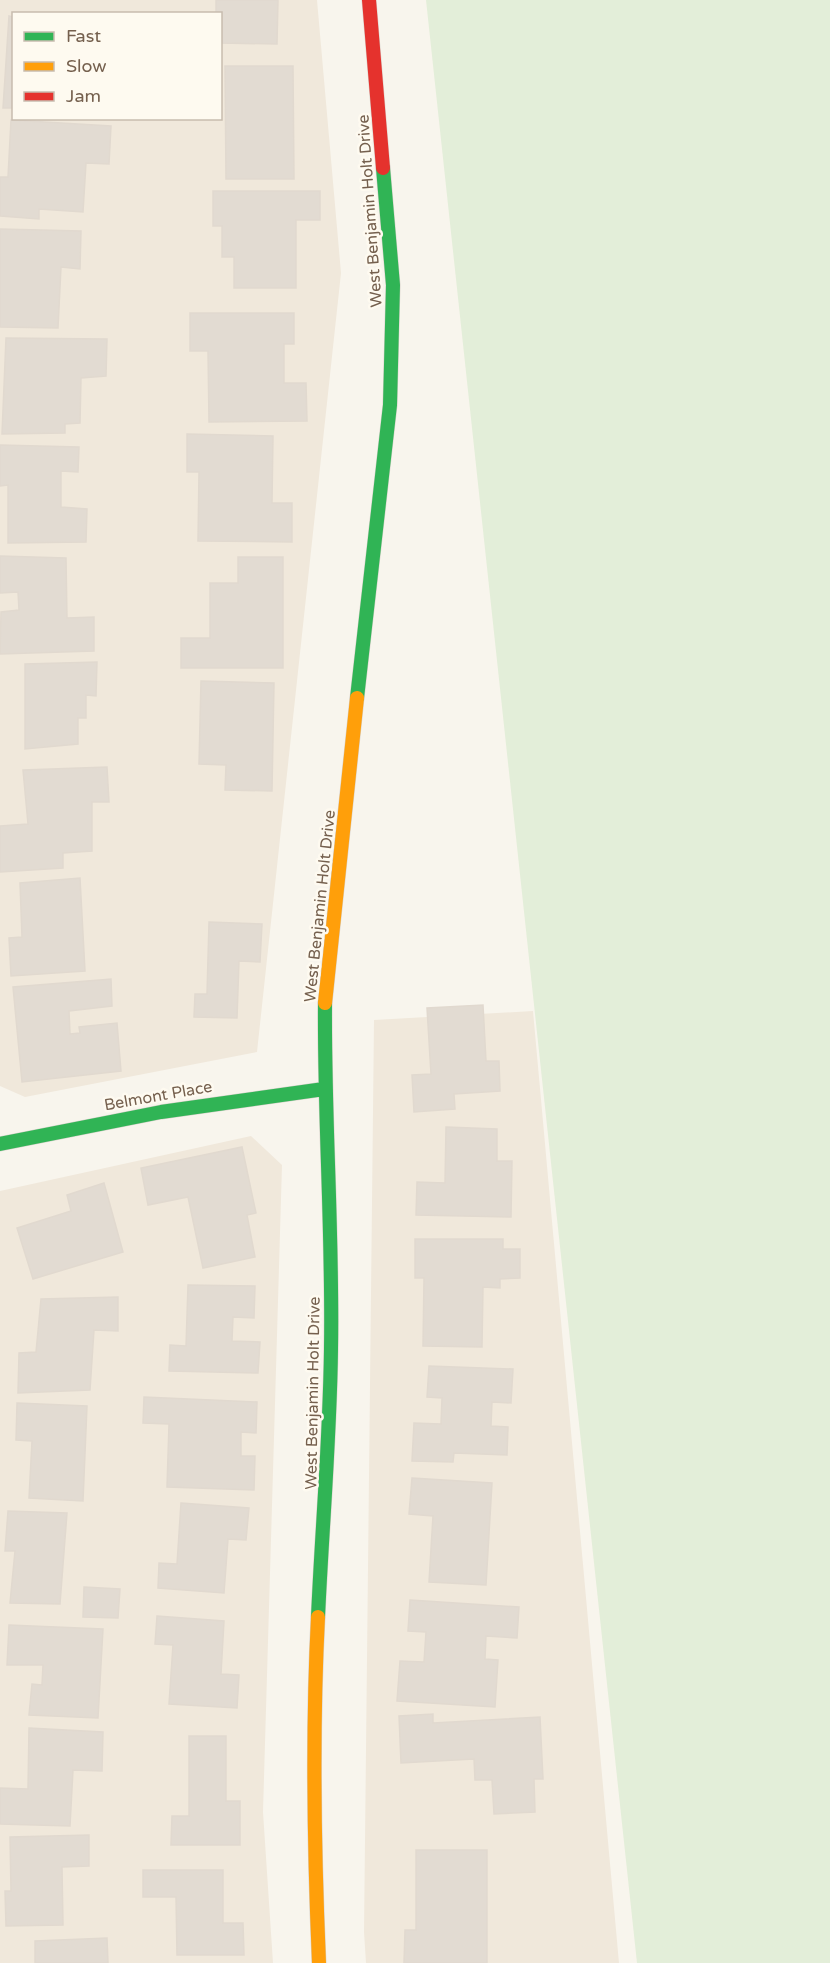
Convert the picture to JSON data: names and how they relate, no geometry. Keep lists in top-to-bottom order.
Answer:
{
  "streets": {
    "main road": ["West Benjamin Holt Drive", "Belmont Place"]
  },
  "crossings": [
    ["West Benjamin Holt Drive", "Belmont Place"]
  ],
  "legend": ["Fast", "Slow", "Jam"]
}
